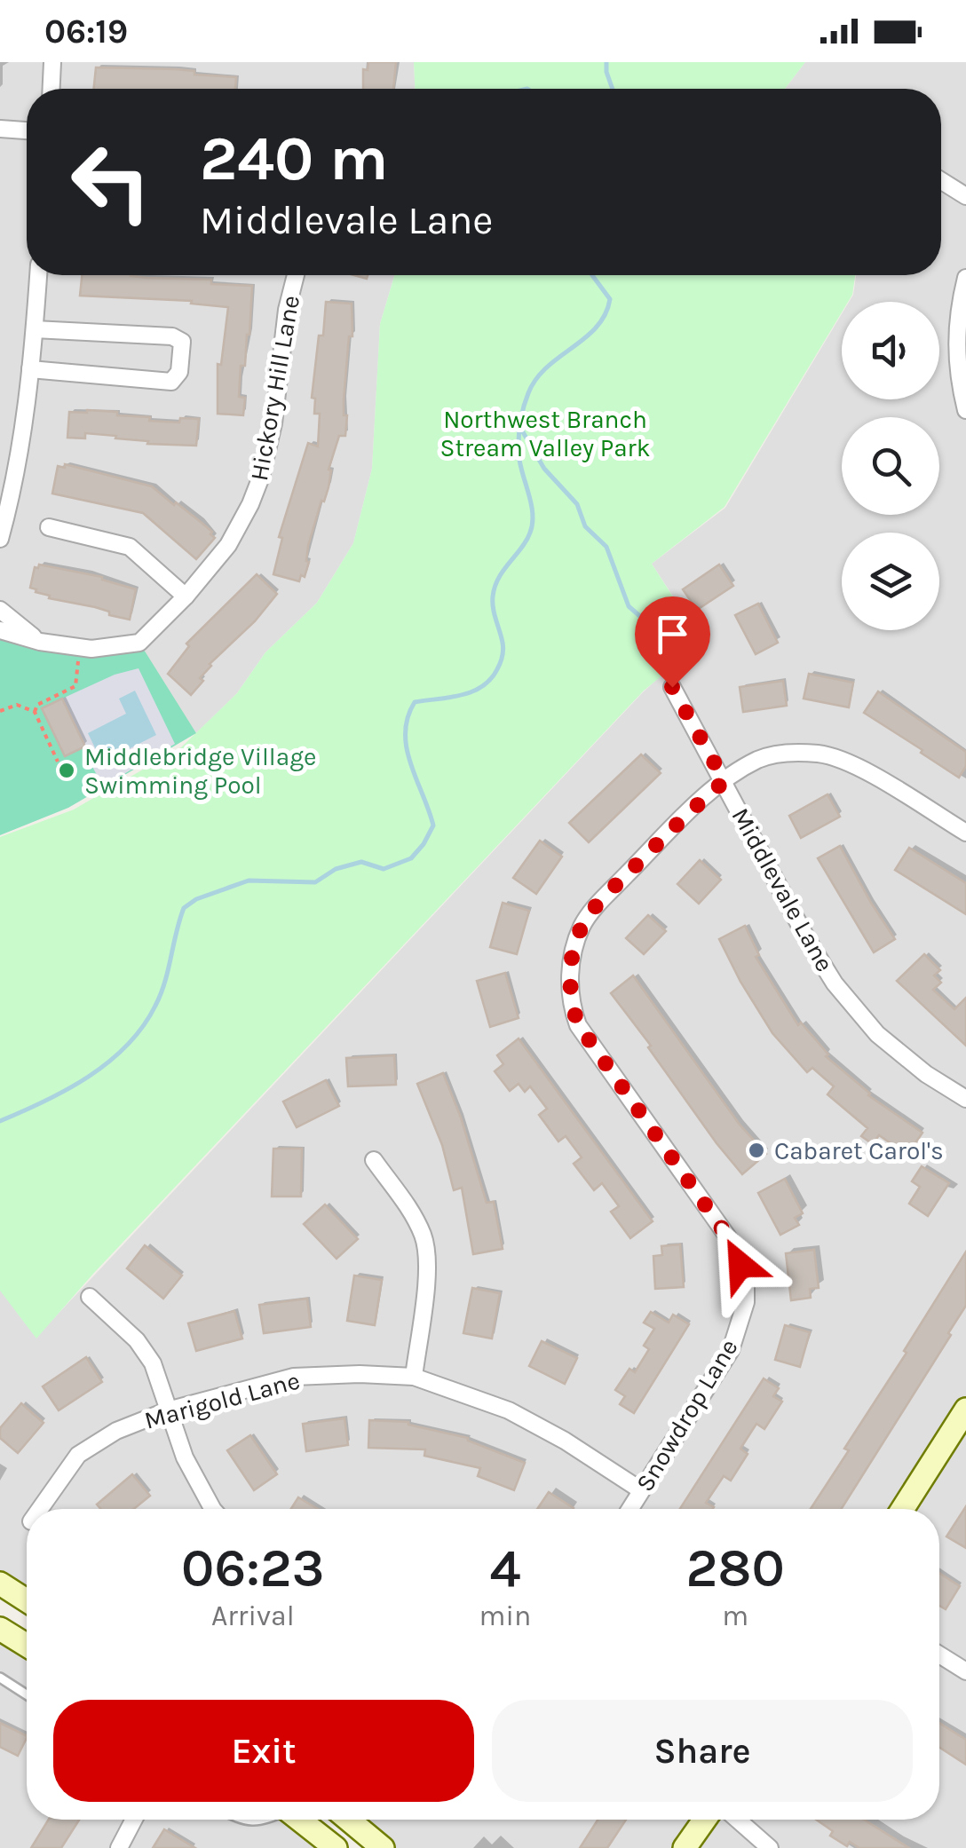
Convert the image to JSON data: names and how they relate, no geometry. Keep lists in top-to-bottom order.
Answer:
{
  "streets": {
    "street": [
      "Hickory Hill Lane",
      "Middlevale Lane",
      "Marigold Lane",
      "Snowdrop Lane"
    ]
  },
  "crossings": [
    ["Middlevale Lane", "Snowdrop Lane"],
    ["Marigold Lane", "Snowdrop Lane"]
  ],
  "parks": ["Northwest Branch Stream Valley Park"],
  "places": ["Middlebridge Village Swimming Pool", "Cabaret Carol's"],
  "page": {
    "status": "06:19",
    "turn": ["240 m", "Middlevale Lane"],
    "eta": [
      "06:23",
      "Arrival",
      "4",
      "min",
      "280",
      "m"
    ],
    "buttons": ["Exit", "Share"]
  }
}
